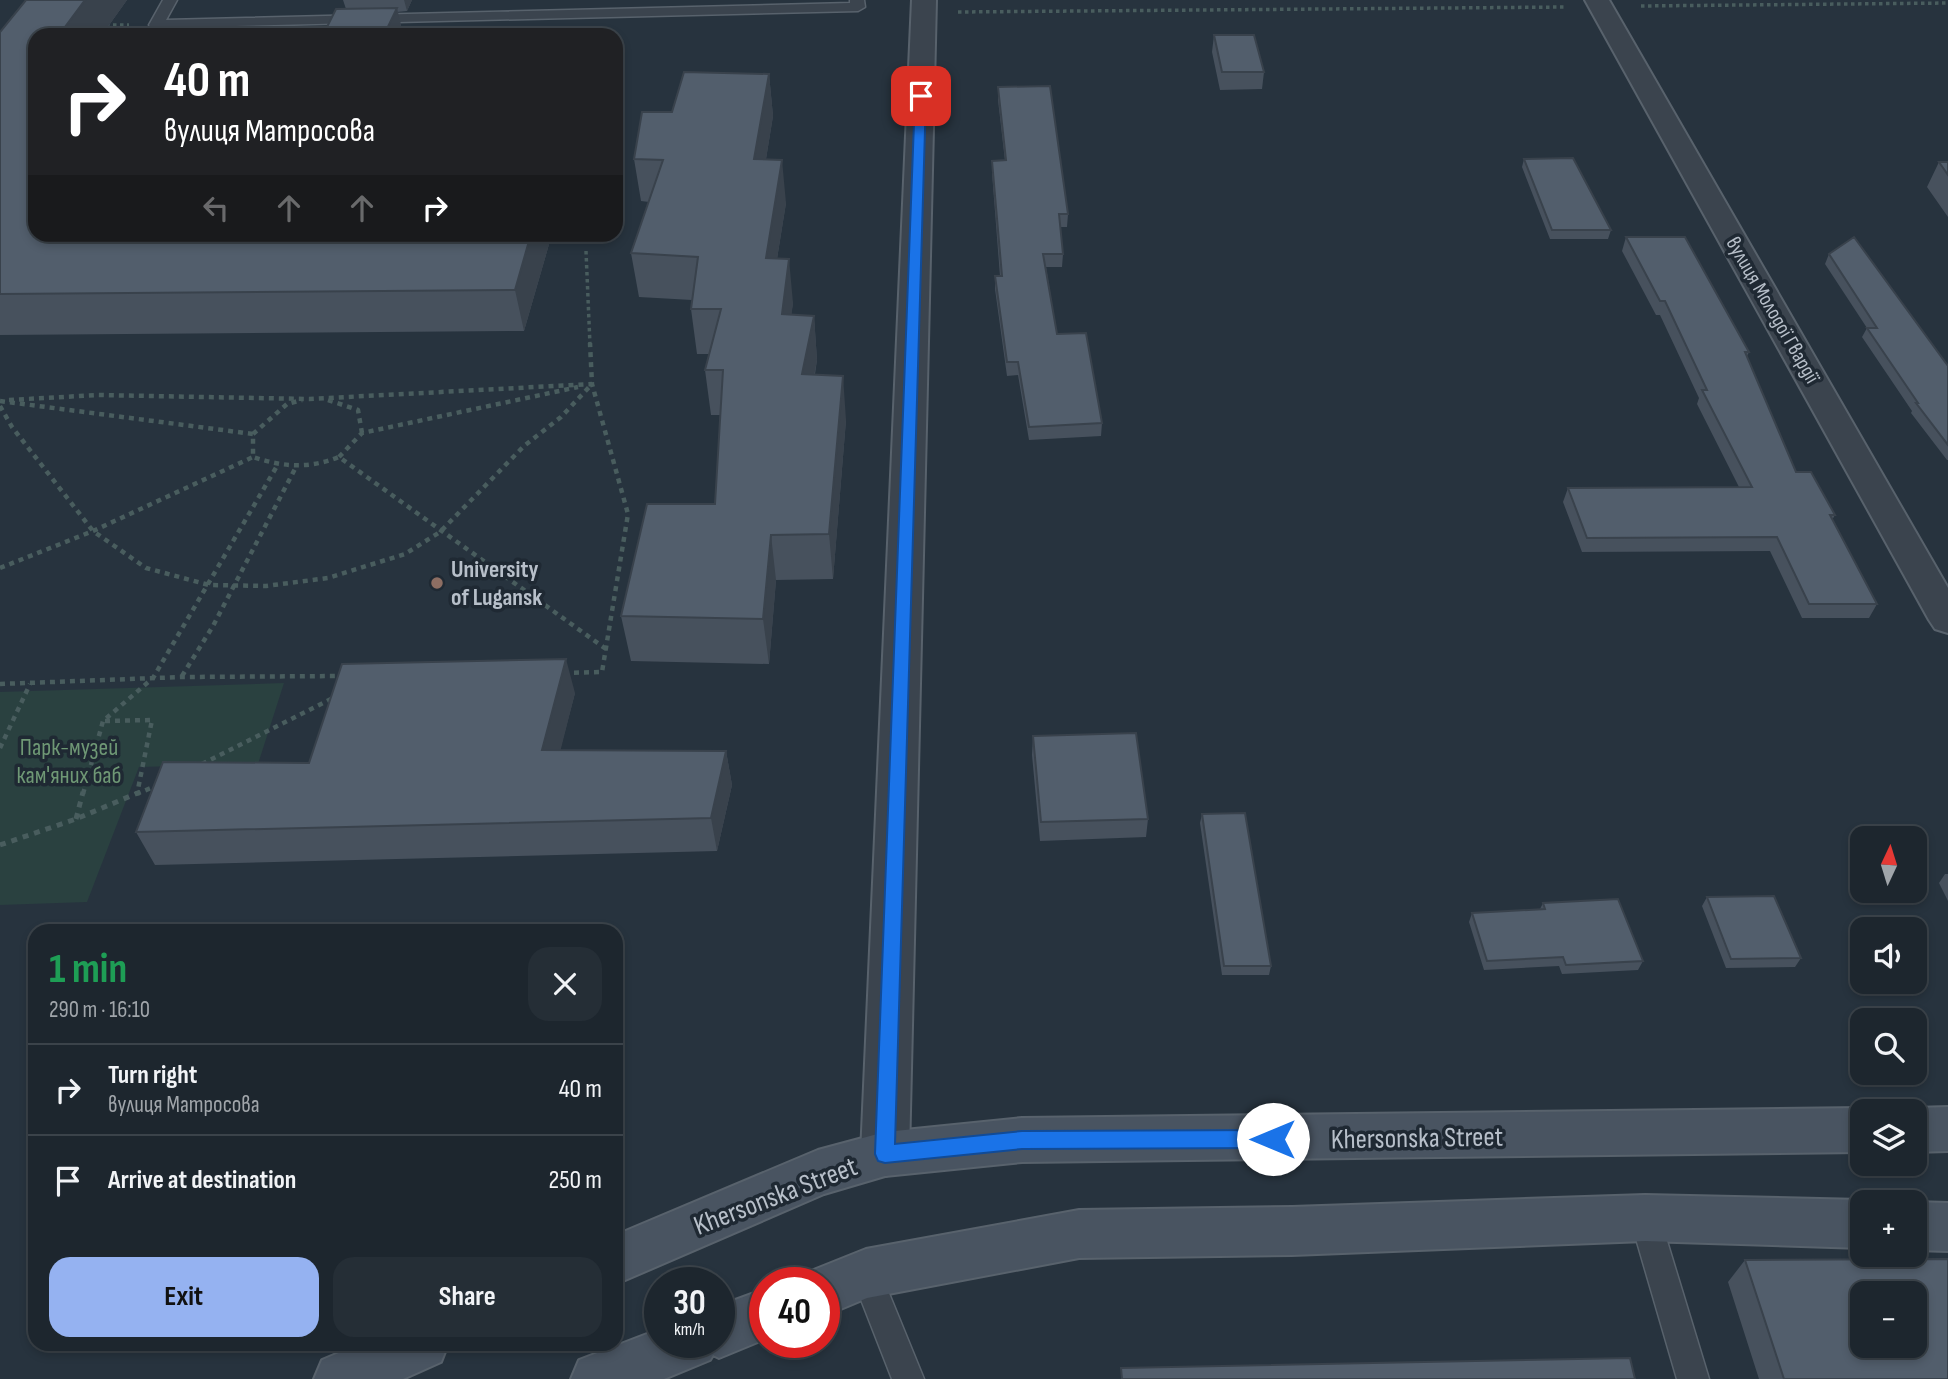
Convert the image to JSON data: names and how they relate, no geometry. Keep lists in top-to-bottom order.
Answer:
{
  "streets": {
    "street": ["вулиця Молодої Гвардії", "Khersonska Street"]
  },
  "parks": ["Парк-музей кам'яних баб"],
  "places": ["University of Lugansk"],
  "north": "top",
  "page": {
    "turn": ["40 m", "вулиця Матросова"],
    "map_buttons": ["+", "−"],
    "heading": ["1 min", "290 m · 16:10"],
    "list": [
      {
        "name": "Turn right",
        "note": "вулиця Матросова",
        "value": "40 m"
      },
      {
        "name": "Arrive at destination",
        "value": "250 m"
      }
    ],
    "buttons": ["Exit", "Share"],
    "speed": "30 km/h",
    "limit": "40"
  }
}
